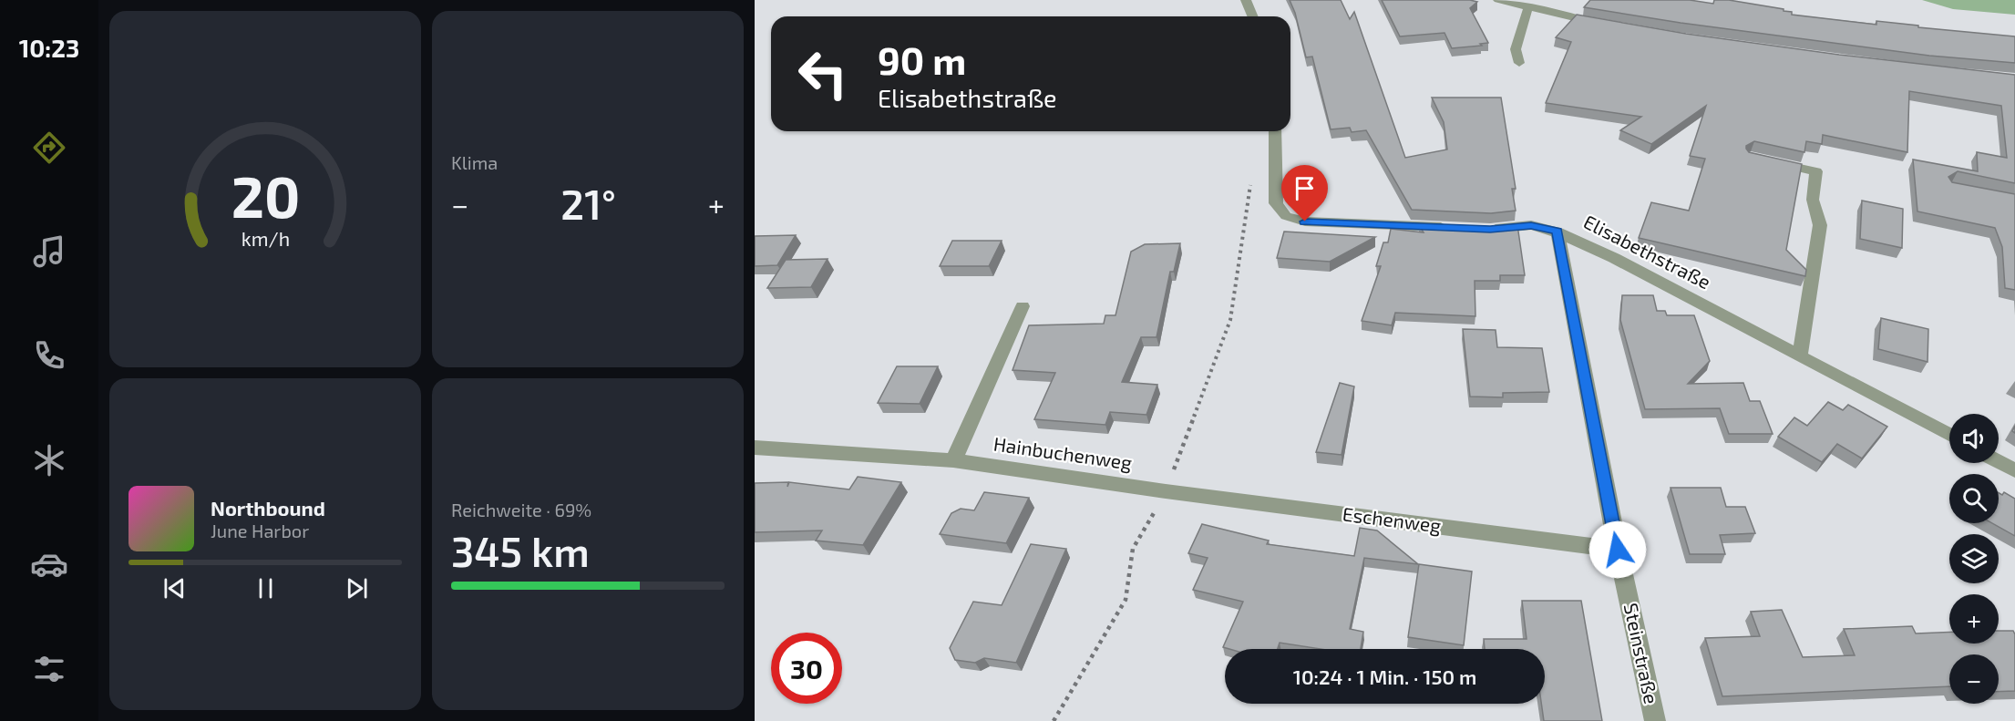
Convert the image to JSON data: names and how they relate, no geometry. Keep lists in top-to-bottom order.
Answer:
{
  "streets": {
    "street": [
      "Elisabethstraße",
      "Hainbuchenweg",
      "Eschenweg",
      "Steinstraße"
    ]
  },
  "crossings": [
    ["Elisabethstraße", "Steinstraße"],
    ["Hainbuchenweg", "Eschenweg"],
    ["Eschenweg", "Steinstraße"]
  ],
  "page": {
    "tabs": "10:23",
    "tile": [
      "Klima",
      ["Reichweite · 69%", "345 km"]
    ],
    "turn": ["90 m", "Elisabethstraße"],
    "heat": ["−", "21°", "+"],
    "map_buttons": ["+", "−"],
    "song": ["Northbound", "June Harbor"],
    "limit": "30",
    "trip": "10:24 · 1 Min. · 150 m",
    "gauge": ["20", "km/h"]
  }
}
